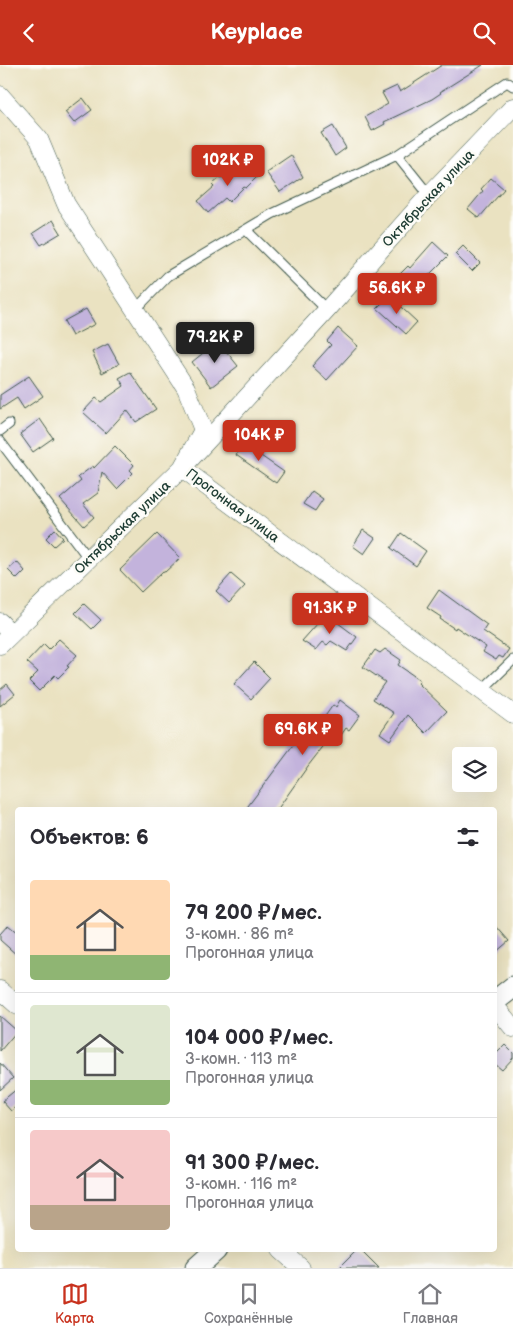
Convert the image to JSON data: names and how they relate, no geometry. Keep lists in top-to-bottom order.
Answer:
{
  "streets": {
    "street": ["Октябрьская улица", "Прогонная улица"]
  },
  "crossings": [
    ["Октябрьская улица", "Прогонная улица"]
  ],
  "page": {
    "header": "Keyplace",
    "price": [
      "102K ₽",
      "56.6K ₽",
      "79.2K ₽",
      "104K ₽",
      "91.3K ₽",
      "69.6K ₽"
    ],
    "heading": "Объектов: 6",
    "list": [
      {
        "name": "79 200 ₽/мес.",
        "note": "3-комн. · 86 m² · Прогонная улица"
      },
      {
        "name": "104 000 ₽/мес.",
        "note": "3-комн. · 113 m² · Прогонная улица"
      },
      {
        "name": "91 300 ₽/мес.",
        "note": "3-комн. · 116 m² · Прогонная улица"
      }
    ],
    "tabs": ["Карта", "Сохранённые", "Главная"]
  }
}
